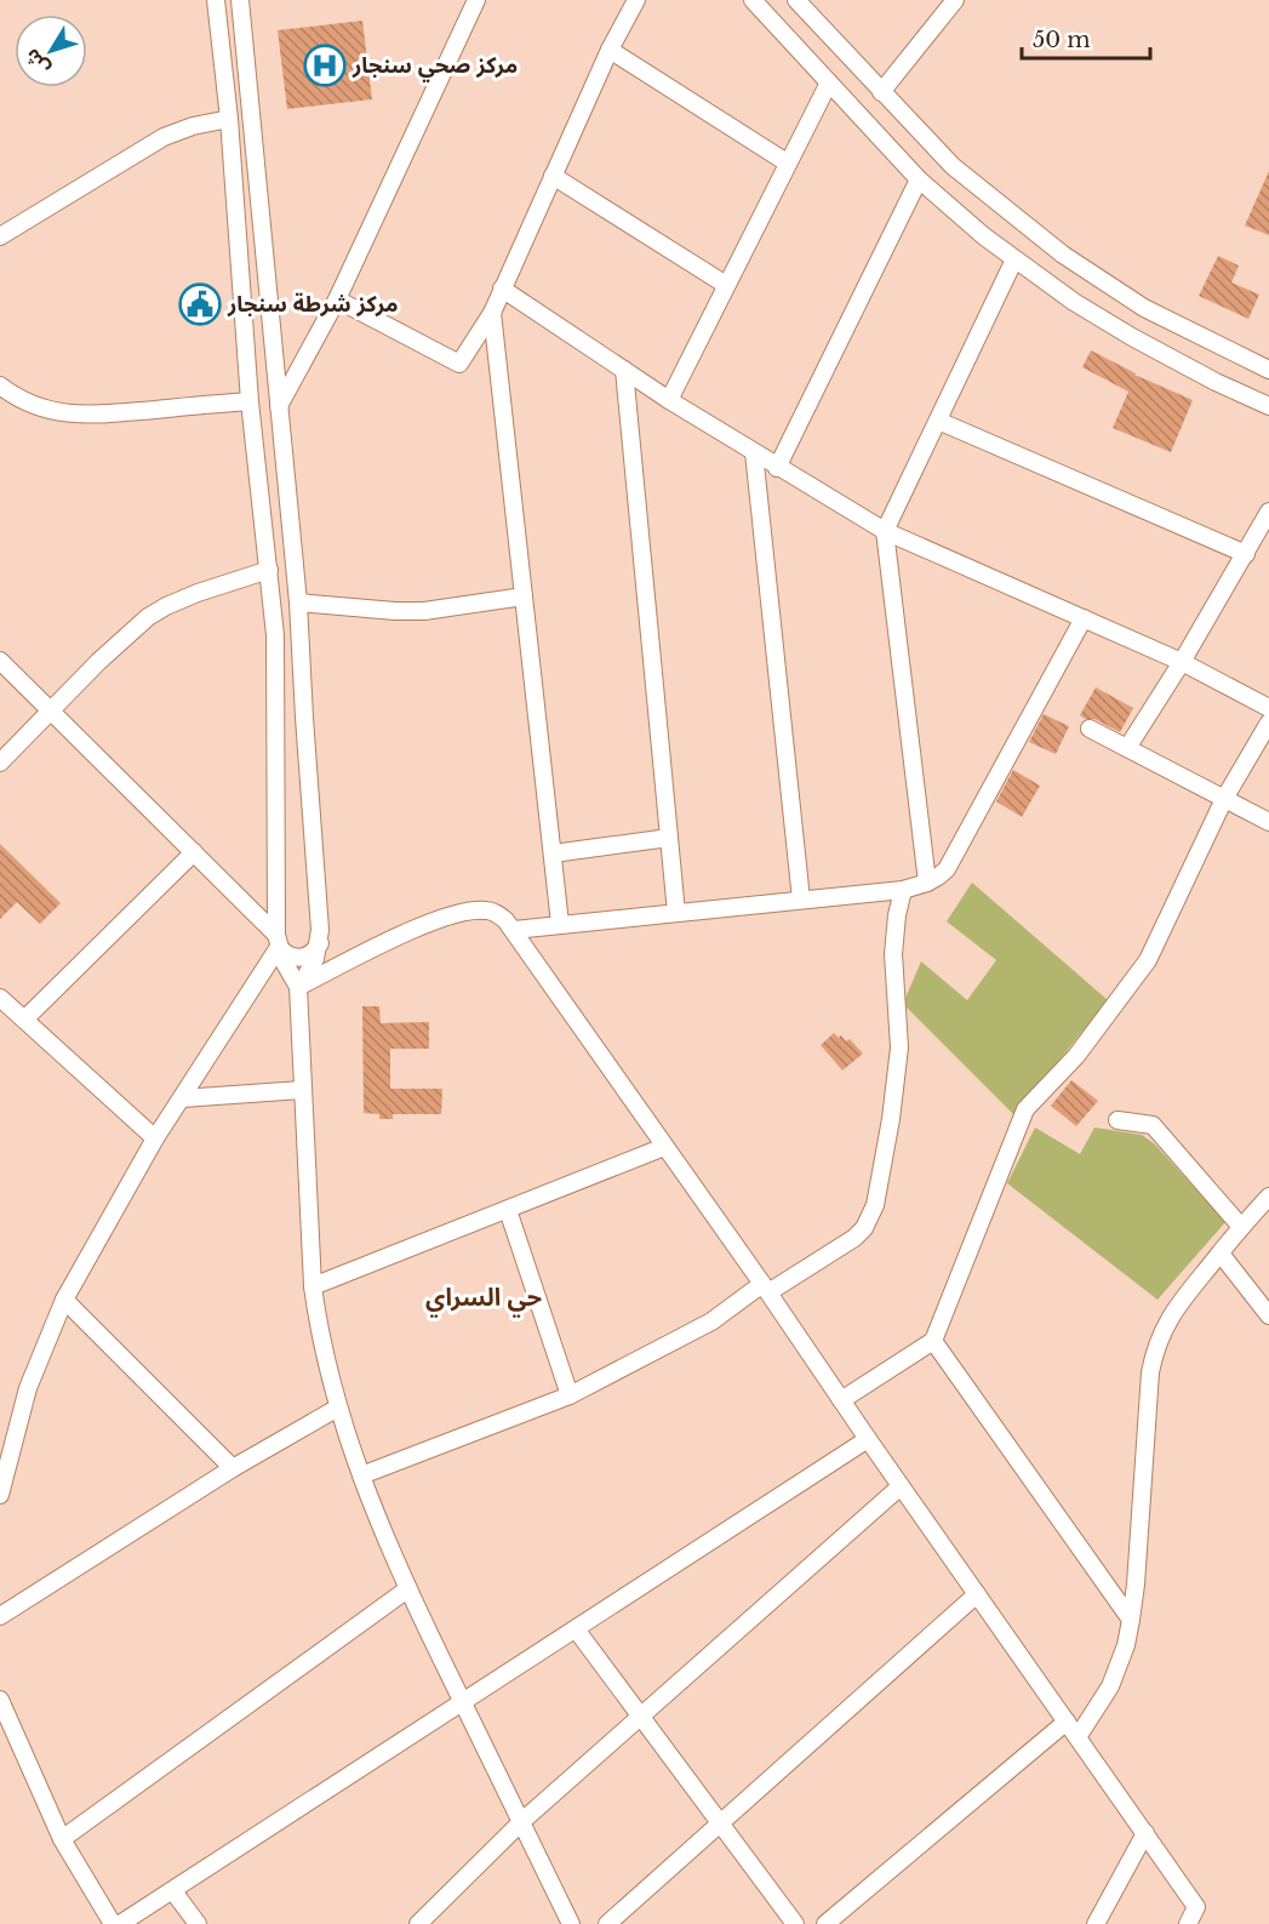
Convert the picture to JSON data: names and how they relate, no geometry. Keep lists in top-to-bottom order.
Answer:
{
  "districts": ["حي السراي"],
  "places": {
    "hospital": ["مركز صحي سنجار"],
    "public building": ["مركز شرطة سنجار"]
  },
  "scale_bar": "50 m",
  "north": "bottom left"
}
